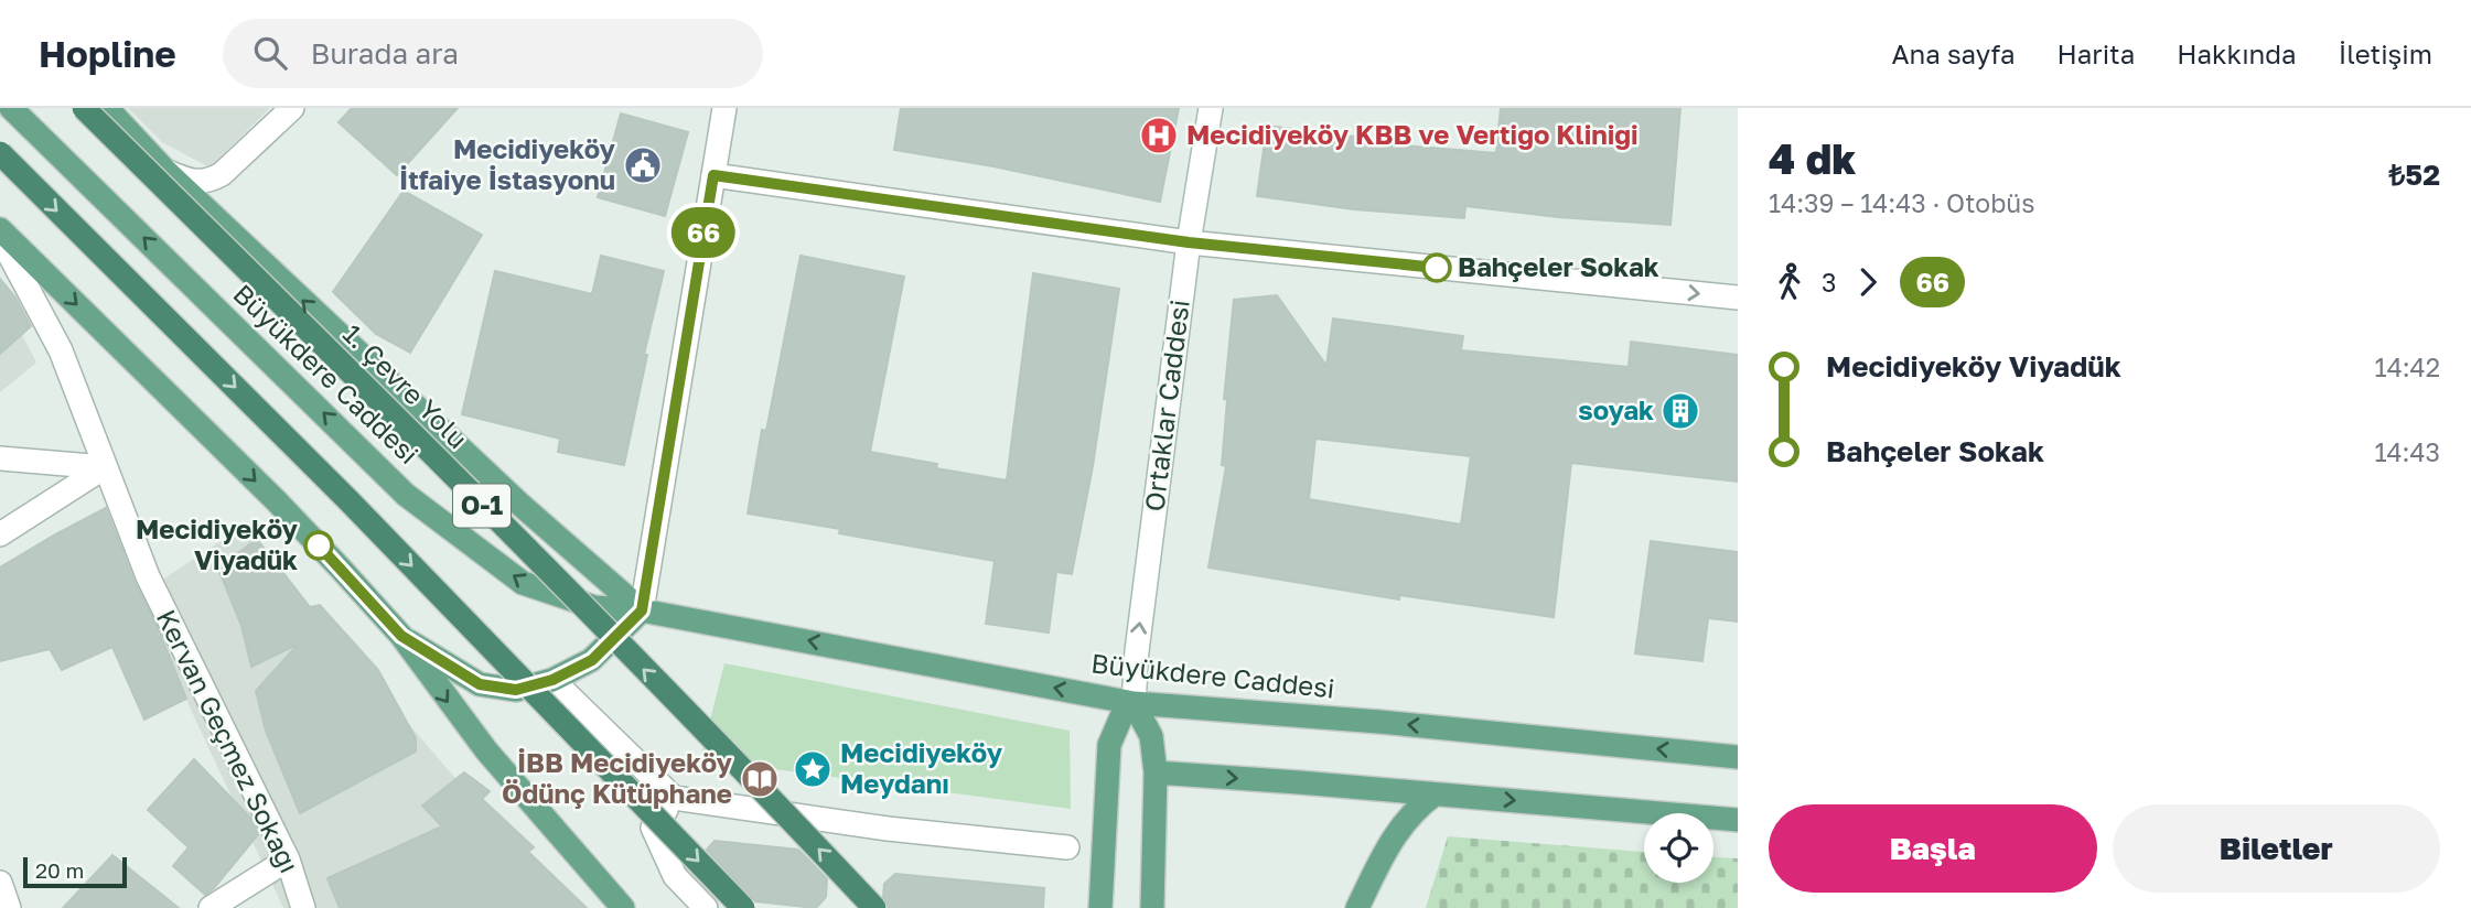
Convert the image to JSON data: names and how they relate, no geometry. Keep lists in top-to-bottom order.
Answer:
{
  "streets": {
    "highway": ["1. Çevre Yolu", "O-1"],
    "main road": ["Büyükdere Caddesi"],
    "street": ["Ortaklar Caddesi", "Kervan Geçmez Sokağı"]
  },
  "crossings": [
    ["Büyükdere Caddesi", "Ortaklar Caddesi"]
  ],
  "one_way": ["Ortaklar Caddesi"],
  "places": {
    "hospital": ["Mecidiyeköy KBB ve Vertigo Kliniği"],
    "public building": ["Mecidiyeköy İtfaiye İstasyonu"],
    "other": ["Bahçeler Sokak", "Mecidiyeköy Viyadük"],
    "building": ["soyak"],
    "place": ["Mecidiyeköy Meydanı"],
    "library": ["İBB Mecidiyeköy Ödünç Kütüphane"]
  },
  "lines": ["bus line 66"],
  "scale_bar": "20 m",
  "page": {
    "header": "Hopline",
    "search": "Burada ara",
    "nav": [
      "Ana sayfa",
      "Harita",
      "Hakkında",
      "İletişim"
    ],
    "on_map": "66",
    "heading": ["4 dk", "14:39 – 14:43 · Otobüs", "₺52"],
    "legs": ["3", "66"],
    "list": [
      {
        "name": "Mecidiyeköy Viyadük",
        "value": "14:42"
      },
      {
        "name": "Bahçeler Sokak",
        "value": "14:43"
      }
    ],
    "buttons": ["Başla", "Biletler"],
    "scale": "20 m"
  }
}
